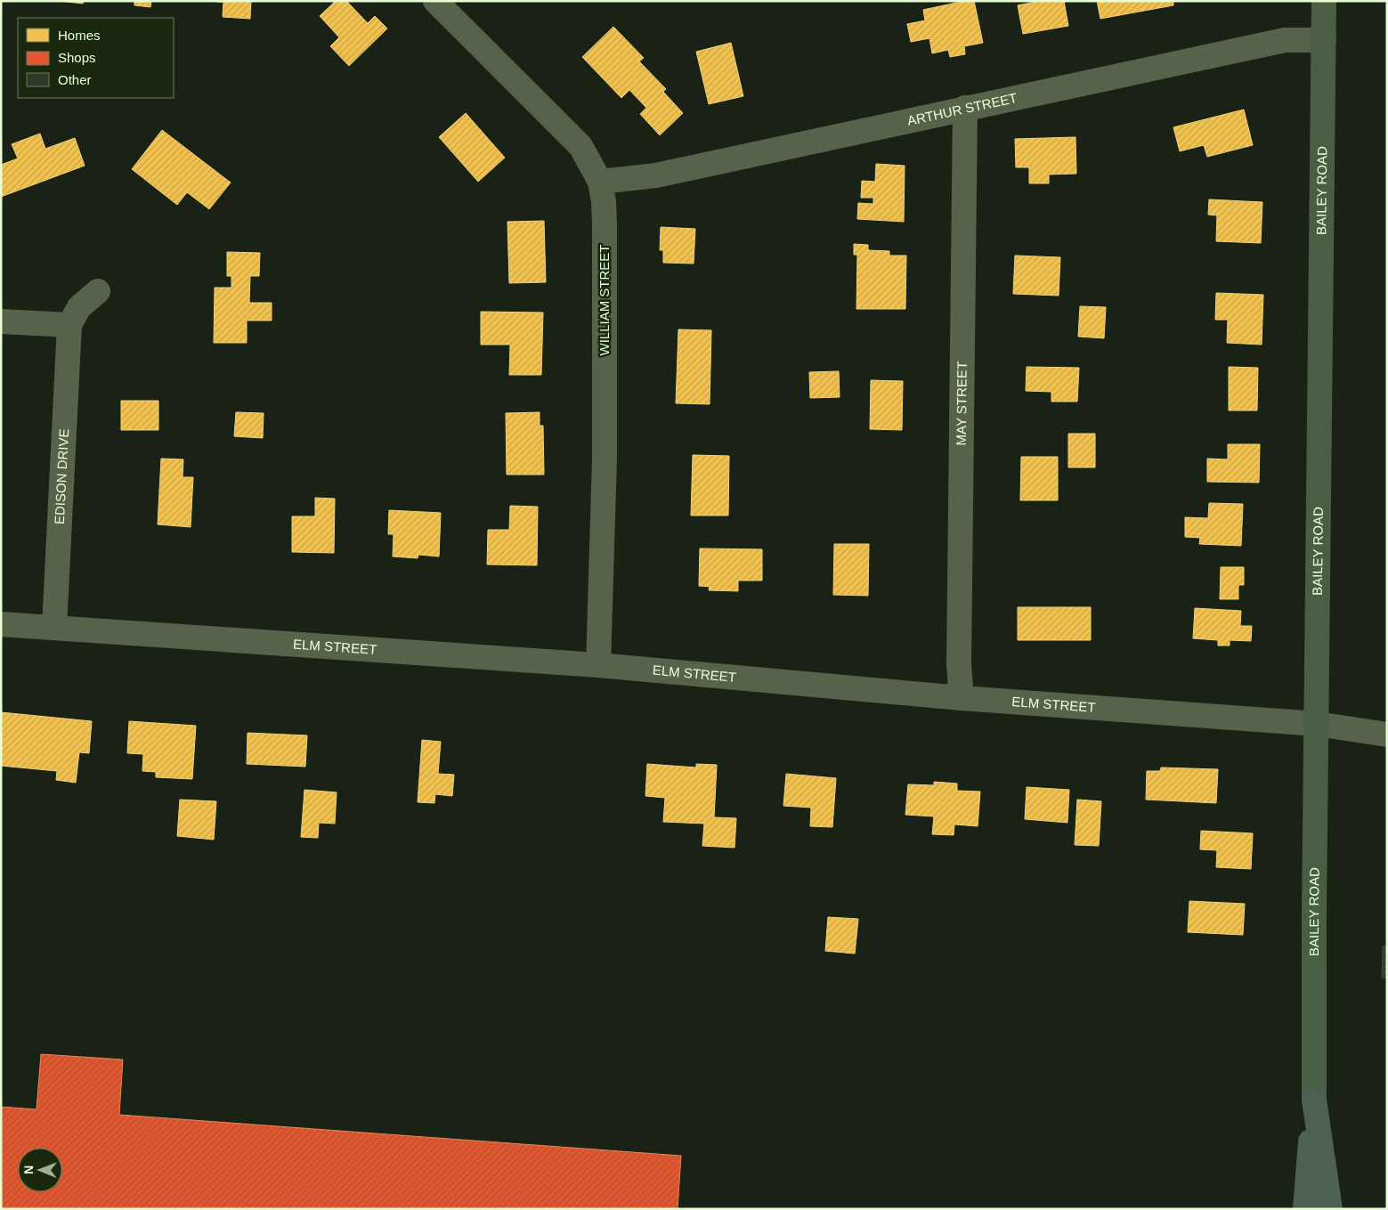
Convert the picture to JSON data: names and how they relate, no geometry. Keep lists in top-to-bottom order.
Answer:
{
  "streets": {
    "main road": ["BAILEY ROAD"],
    "street": [
      "ARTHUR STREET",
      "WILLIAM STREET",
      "MAY STREET",
      "EDISON DRIVE",
      "ELM STREET"
    ]
  },
  "crossings": [
    ["ARTHUR STREET", "BAILEY ROAD"],
    ["ARTHUR STREET", "WILLIAM STREET"],
    ["ARTHUR STREET", "MAY STREET"],
    ["BAILEY ROAD", "ELM STREET"],
    ["WILLIAM STREET", "ELM STREET"],
    ["MAY STREET", "ELM STREET"],
    ["EDISON DRIVE", "ELM STREET"]
  ],
  "legend": ["Homes", "Shops", "Other"],
  "north": "left"
}
